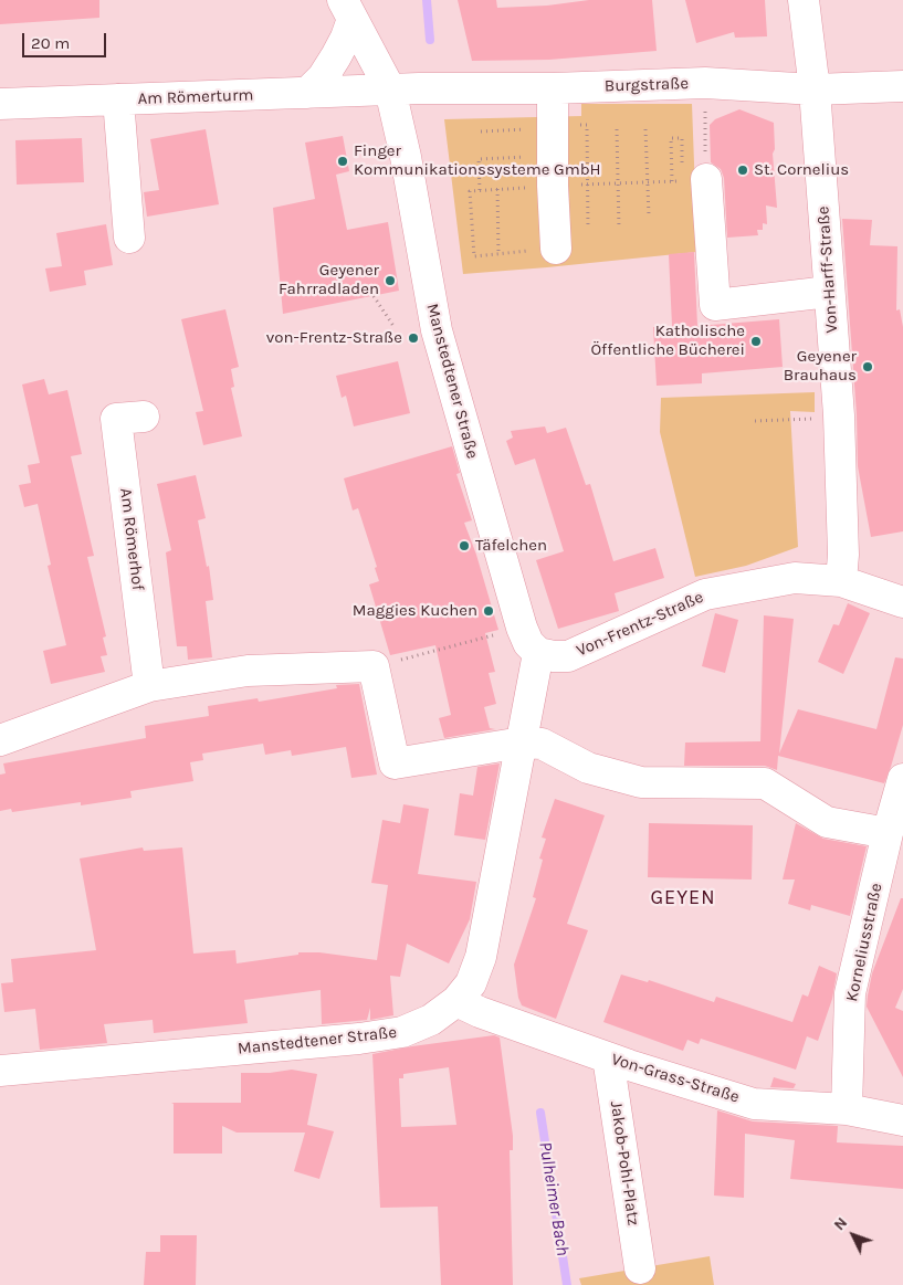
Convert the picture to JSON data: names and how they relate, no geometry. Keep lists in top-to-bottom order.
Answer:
{
  "streets": {
    "street": [
      "Burgstraße",
      "Am Römerturm",
      "Von-Harff-Straße",
      "Manstedtener Straße",
      "Am Römerhof",
      "Von-Frentz-Straße",
      "Korneliusstraße",
      "Von-Grass-Straße",
      "Jakob-Pohl-Platz"
    ]
  },
  "crossings": [
    ["Burgstraße", "Am Römerturm"],
    ["Burgstraße", "Von-Harff-Straße"],
    ["Burgstraße", "Manstedtener Straße"],
    ["Am Römerturm", "Manstedtener Straße"],
    ["Von-Harff-Straße", "Von-Frentz-Straße"],
    ["Manstedtener Straße", "Von-Frentz-Straße"],
    ["Manstedtener Straße", "Von-Grass-Straße"],
    ["Korneliusstraße", "Von-Grass-Straße"],
    ["Von-Grass-Straße", "Jakob-Pohl-Platz"]
  ],
  "districts": ["GEYEN"],
  "water": ["Pulheimer Bach"],
  "places": [
    "Finger Kommunikationssysteme GmbH",
    "St. Cornelius",
    "Geyener Fahrradladen",
    "von-Frentz-Straße",
    "Katholische Öffentliche Bücherei",
    "Geyener Brauhaus",
    "Täfelchen",
    "Maggies Kuchen"
  ],
  "scale_bar": "20 m",
  "north": "top left"
}
